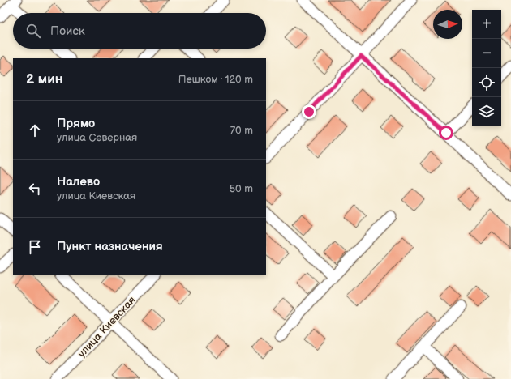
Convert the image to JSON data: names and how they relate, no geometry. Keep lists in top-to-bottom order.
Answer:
{
  "streets": {
    "street": ["улица Киевская"]
  },
  "north": "right",
  "page": {
    "map_buttons": ["+", "−"],
    "search": "Поиск",
    "heading": ["2 мин", "Пешком · 120 m"],
    "list": [
      ["Прямо", "улица Северная", "70 m"],
      ["Налево", "улица Киевская", "50 m"],
      "Пункт назначения"
    ]
  }
}
